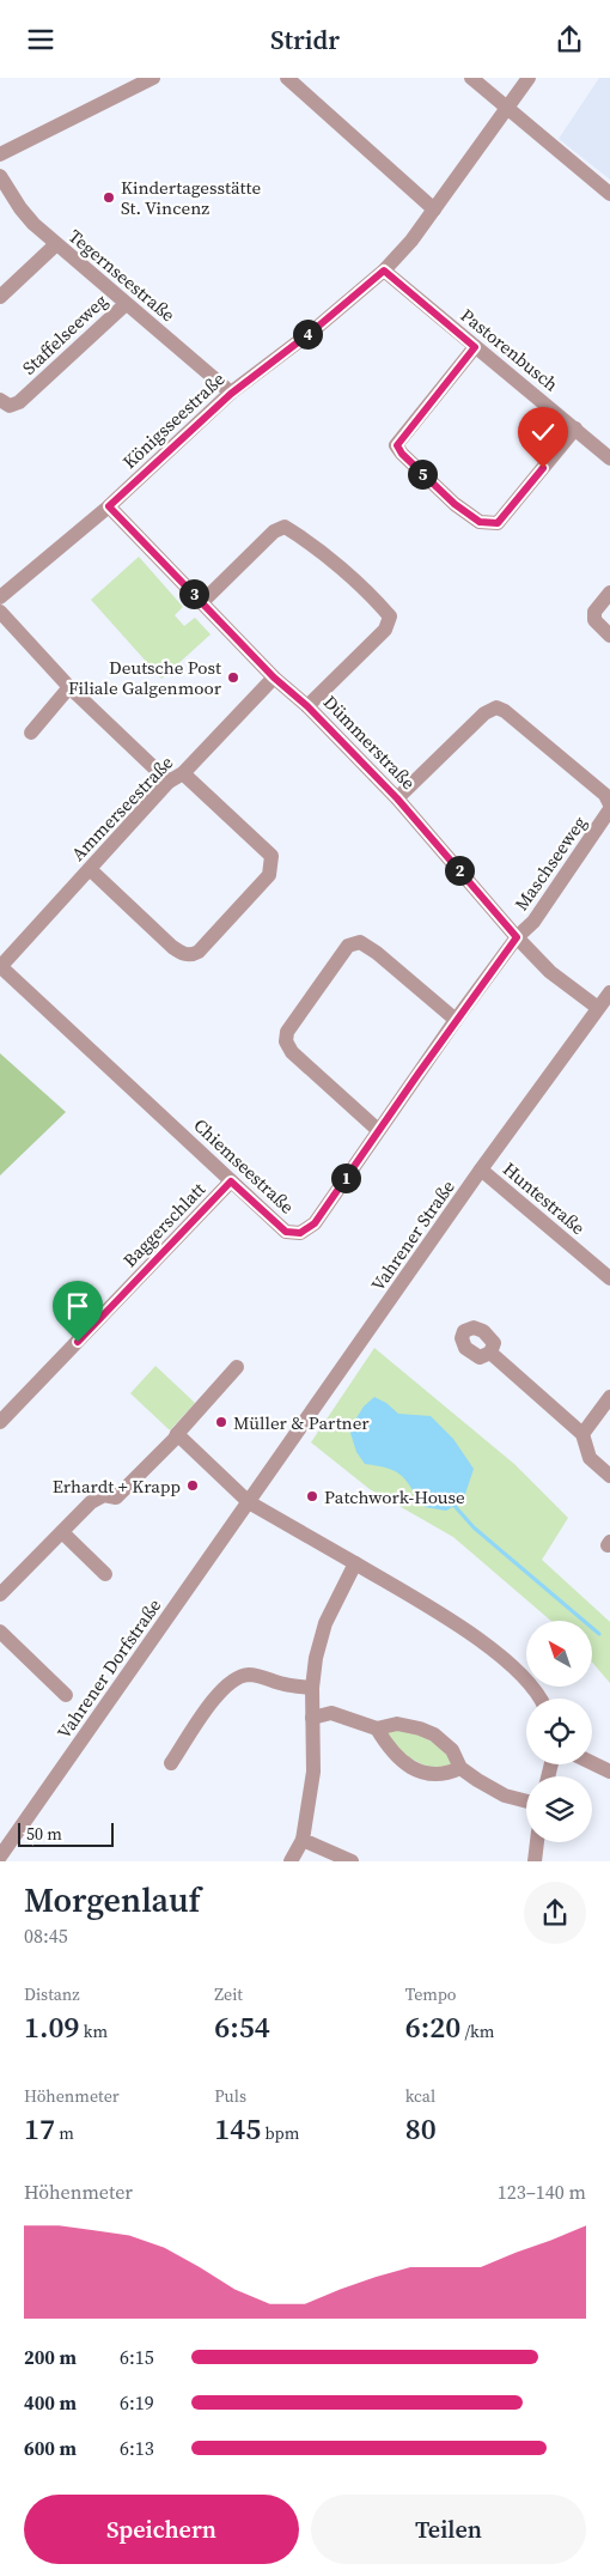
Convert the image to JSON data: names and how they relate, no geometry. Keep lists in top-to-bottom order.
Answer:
{
  "streets": {
    "street": [
      "Tegernseestraße",
      "Staffelseeweg",
      "Pastorenbusch",
      "Königsseestraße",
      "Dümmerstraße",
      "Ammerseestraße",
      "Maschseeweg",
      "Chiemseestraße",
      "Huntestraße",
      "Baggerschlatt",
      "Vahrener Straße",
      "Vahrener Dorfstraße"
    ]
  },
  "crossings": [
    ["Tegernseestraße", "Staffelseeweg"],
    ["Tegernseestraße", "Königsseestraße"],
    ["Pastorenbusch", "Königsseestraße"],
    ["Königsseestraße", "Dümmerstraße"],
    ["Dümmerstraße", "Ammerseestraße"],
    ["Dümmerstraße", "Maschseeweg"],
    ["Dümmerstraße", "Chiemseestraße"],
    ["Dümmerstraße", "Vahrener Straße"],
    ["Ammerseestraße", "Chiemseestraße"],
    ["Maschseeweg", "Chiemseestraße"],
    ["Chiemseestraße", "Baggerschlatt"],
    ["Huntestraße", "Vahrener Straße"],
    ["Vahrener Straße", "Vahrener Dorfstraße"]
  ],
  "places": [
    "Kindertagesstätte St. Vincenz",
    "Deutsche Post Filiale Galgenmoor",
    "Müller & Partner",
    "Erhardt + Krapp",
    "Patchwork-House"
  ],
  "scale_bar": "50 m",
  "north": "top left",
  "page": {
    "header": "Stridr",
    "pins": [
      "4",
      "5",
      "3",
      "2",
      "1"
    ],
    "scale": "50 m",
    "heading": ["Morgenlauf", "08:45"],
    "stats": [
      ["Distanz", "1.09 km"],
      ["Zeit", "6:54"],
      ["Tempo", "6:20 /km"],
      ["Höhenmeter", "17 m"],
      ["Puls", "145 bpm"],
      ["kcal", "80"]
    ],
    "chart": ["Höhenmeter", "123–140 m"],
    "list": [
      {
        "name": "200 m",
        "note": "6:15"
      },
      {
        "name": "400 m",
        "note": "6:19"
      },
      {
        "name": "600 m",
        "note": "6:13"
      }
    ],
    "buttons": ["Speichern", "Teilen"]
  }
}
